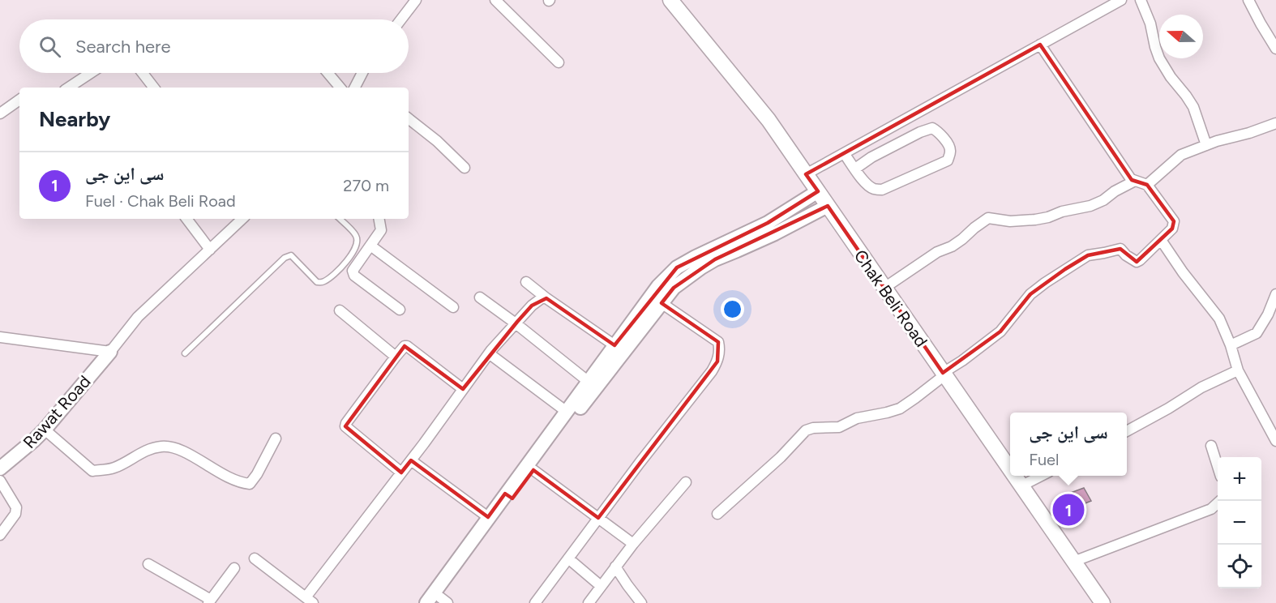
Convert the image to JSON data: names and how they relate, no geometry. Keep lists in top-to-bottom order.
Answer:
{
  "streets": {
    "main road": ["Chak Beli Road"],
    "street": ["Rawat Road"]
  },
  "north": "left",
  "page": {
    "search": "Search here",
    "heading": "Nearby",
    "list": [
      {
        "mark": "1",
        "name": "سی این جی",
        "note": "Fuel · Chak Beli Road",
        "value": "270 m"
      }
    ],
    "popup": ["سی این جی", "Fuel"],
    "map_buttons": ["+", "−"],
    "pins": "1"
  }
}
